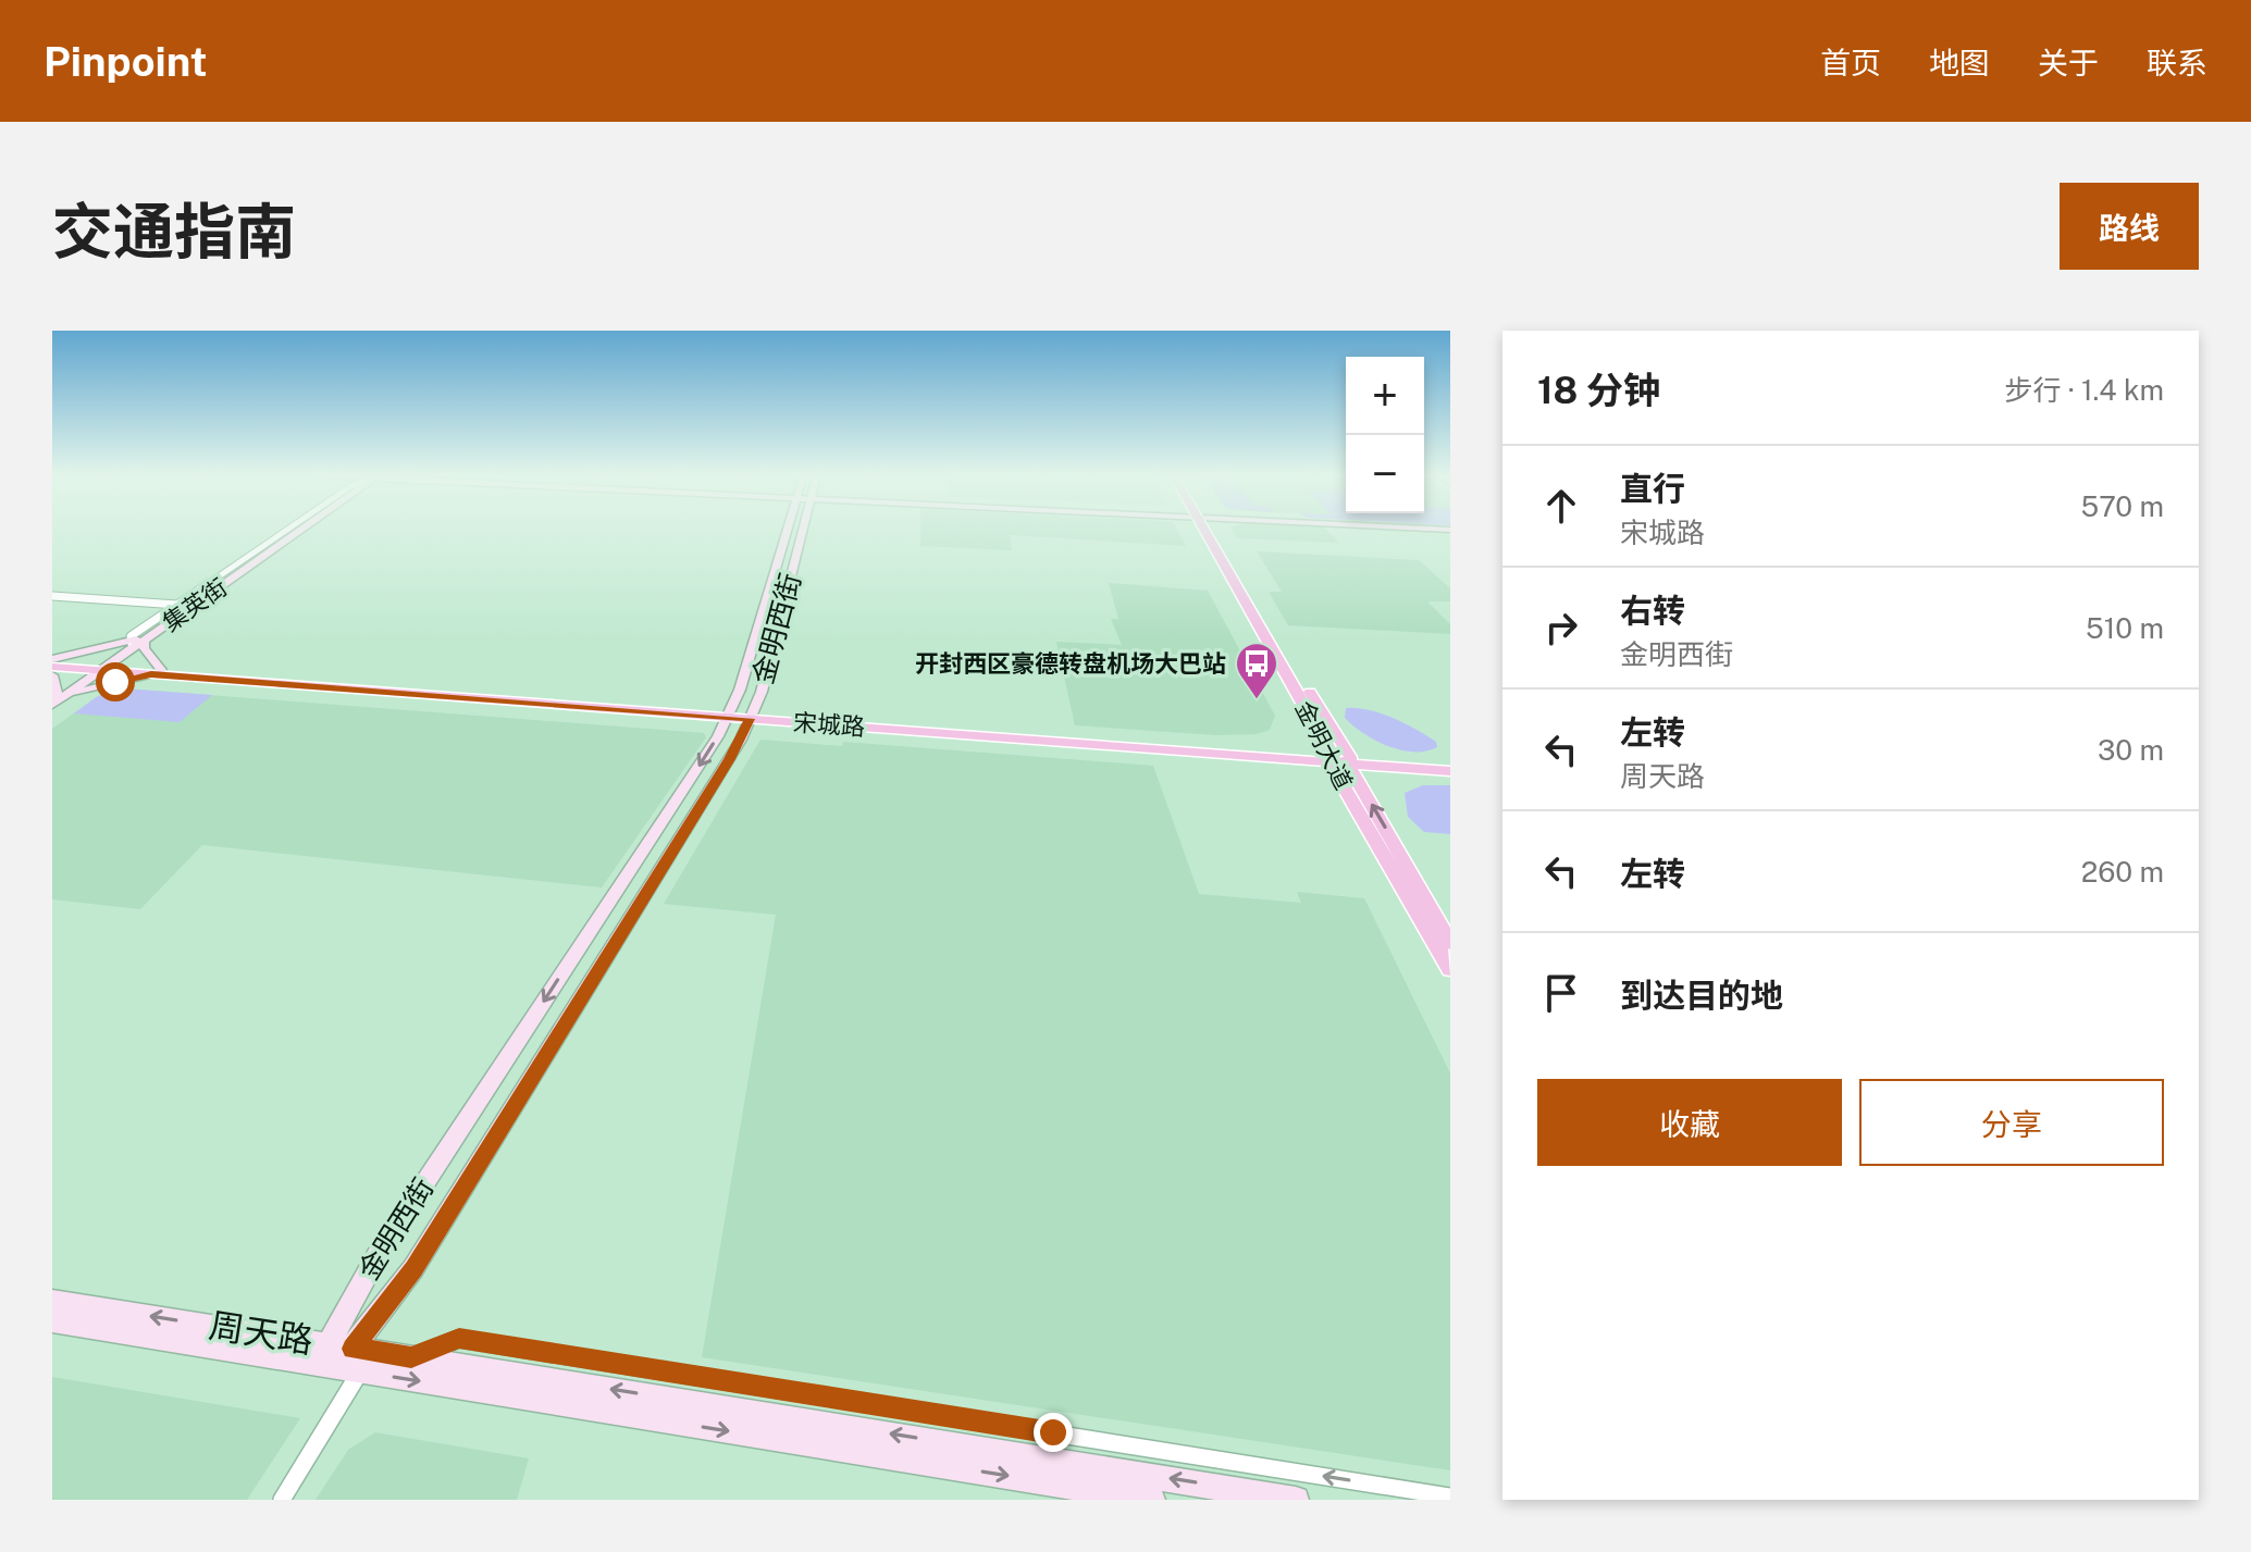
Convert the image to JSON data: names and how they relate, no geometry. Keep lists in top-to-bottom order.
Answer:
{
  "streets": {
    "main road": ["宋城路", "金明大道"],
    "street": ["集英街", "金明西街", "周天路"]
  },
  "crossings": [
    ["集英街", "宋城路"],
    ["金明西街", "宋城路"],
    ["金明西街", "周天路"],
    ["宋城路", "金明大道"]
  ],
  "places": {
    "bus stop": ["开封西区豪德转盘机场大巴站"]
  },
  "page": {
    "header": "Pinpoint",
    "nav": [
      "首页",
      "地图",
      "关于",
      "联系"
    ],
    "title": "交通指南",
    "buttons": [
      "路线",
      ["收藏", "分享"]
    ],
    "heading": ["18 分钟", "步行 · 1.4 km"],
    "map_buttons": ["+", "−"],
    "list": [
      ["直行", "宋城路", "570 m"],
      ["右转", "金明西街", "510 m"],
      ["左转", "周天路", "30 m"],
      ["左转", "260 m"],
      "到达目的地"
    ]
  }
}
